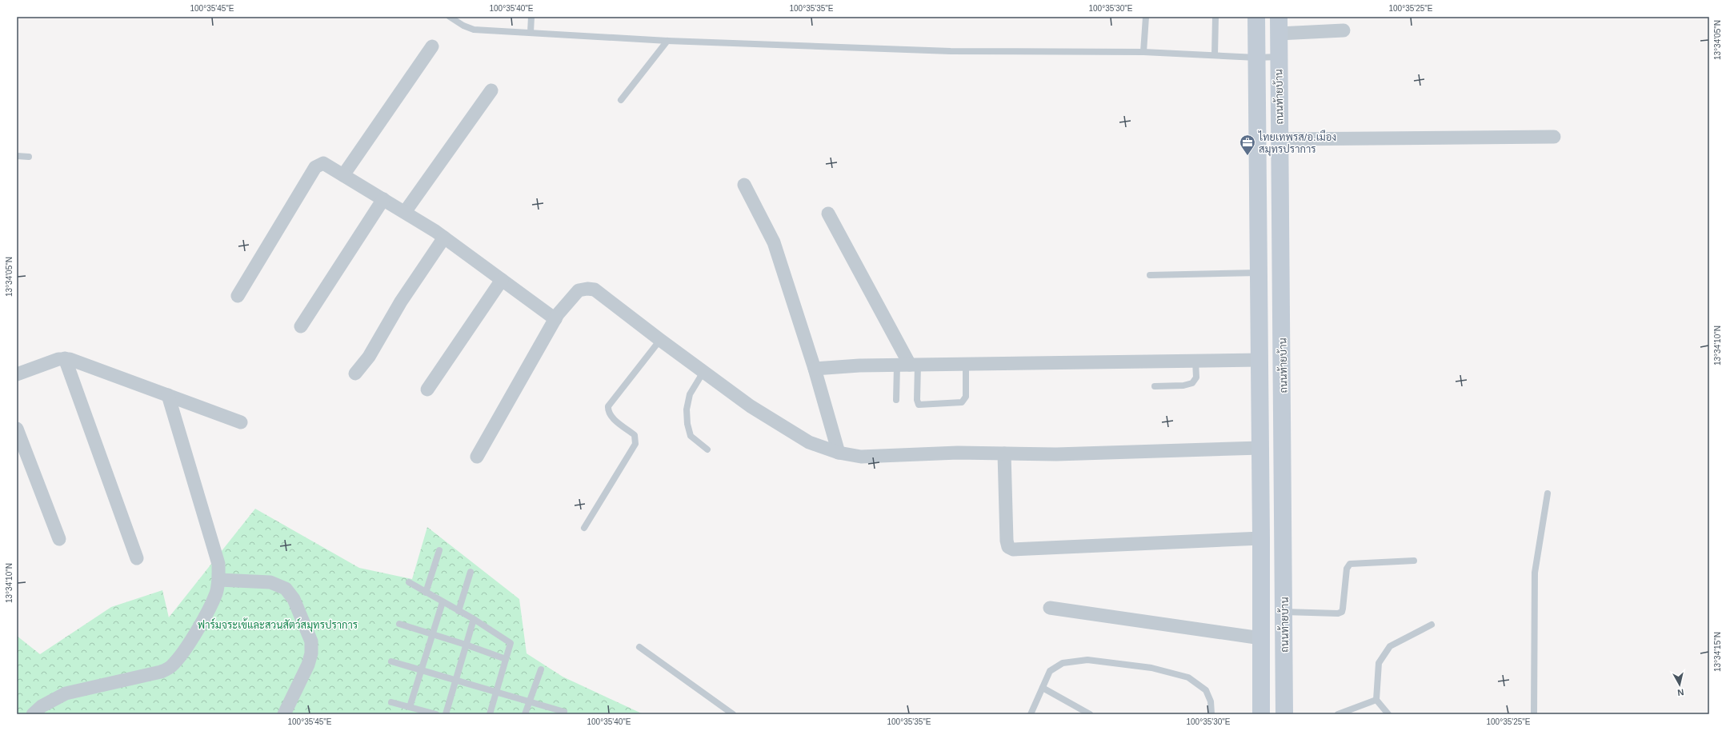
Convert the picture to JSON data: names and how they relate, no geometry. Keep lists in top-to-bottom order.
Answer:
{
  "streets": {
    "street": ["ถนนท้ายบ้าน"]
  },
  "parks": ["ฟาร์มจระเข้และสวนสัตว์สมุทรปราการ"],
  "places": {
    "office": ["ไทยเทพรส/อ.เมือง สมุทรปราการ"]
  },
  "north": "bottom",
  "coordinates": [
    "100°35'45\"E",
    "100°35'40\"E",
    "100°35'35\"E",
    "100°35'30\"E",
    "100°35'25\"E",
    "13°34'05\"N",
    "13°34'10\"N",
    "13°34'15\"N"
  ]
}
